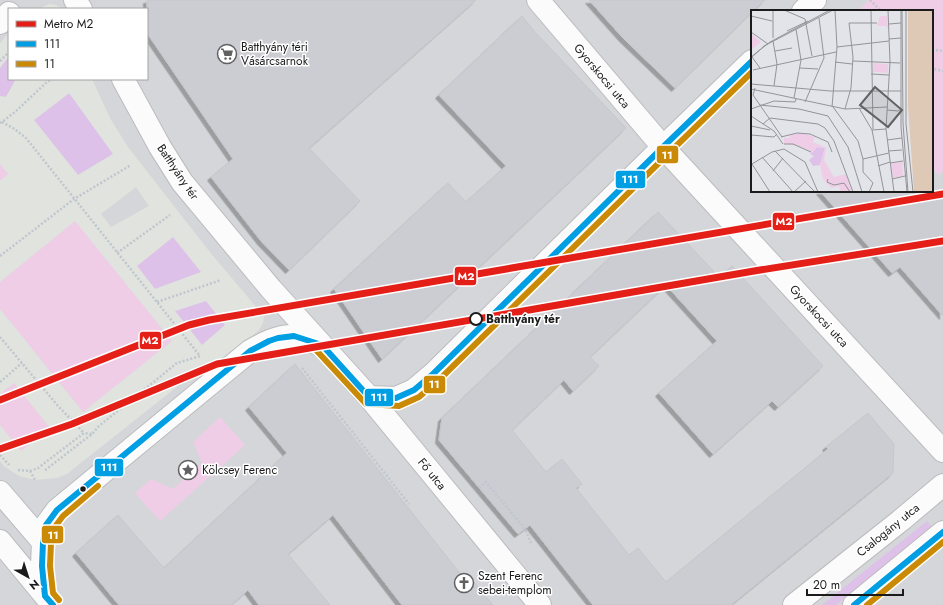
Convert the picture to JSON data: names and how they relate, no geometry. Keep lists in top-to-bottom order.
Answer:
{
  "streets": {
    "street": [
      "Gyorskocsi utca",
      "Batthyány tér",
      "Fő utca",
      "Csalogány utca"
    ]
  },
  "crossings": [
    ["Batthyány tér", "Fő utca"]
  ],
  "places": {
    "supermarket": ["Batthyány téri Vásárcsarnok"],
    "other": ["Batthyány tér"],
    "place": ["Kölcsey Ferenc"],
    "church": ["Szent Ferenc sebei-templom"]
  },
  "lines": ["transit line 111", "transit line 11", "metro line M2"],
  "legend": ["Metro M2", "111", "11"],
  "scale_bar": "20 m",
  "north": "bottom right"
}
